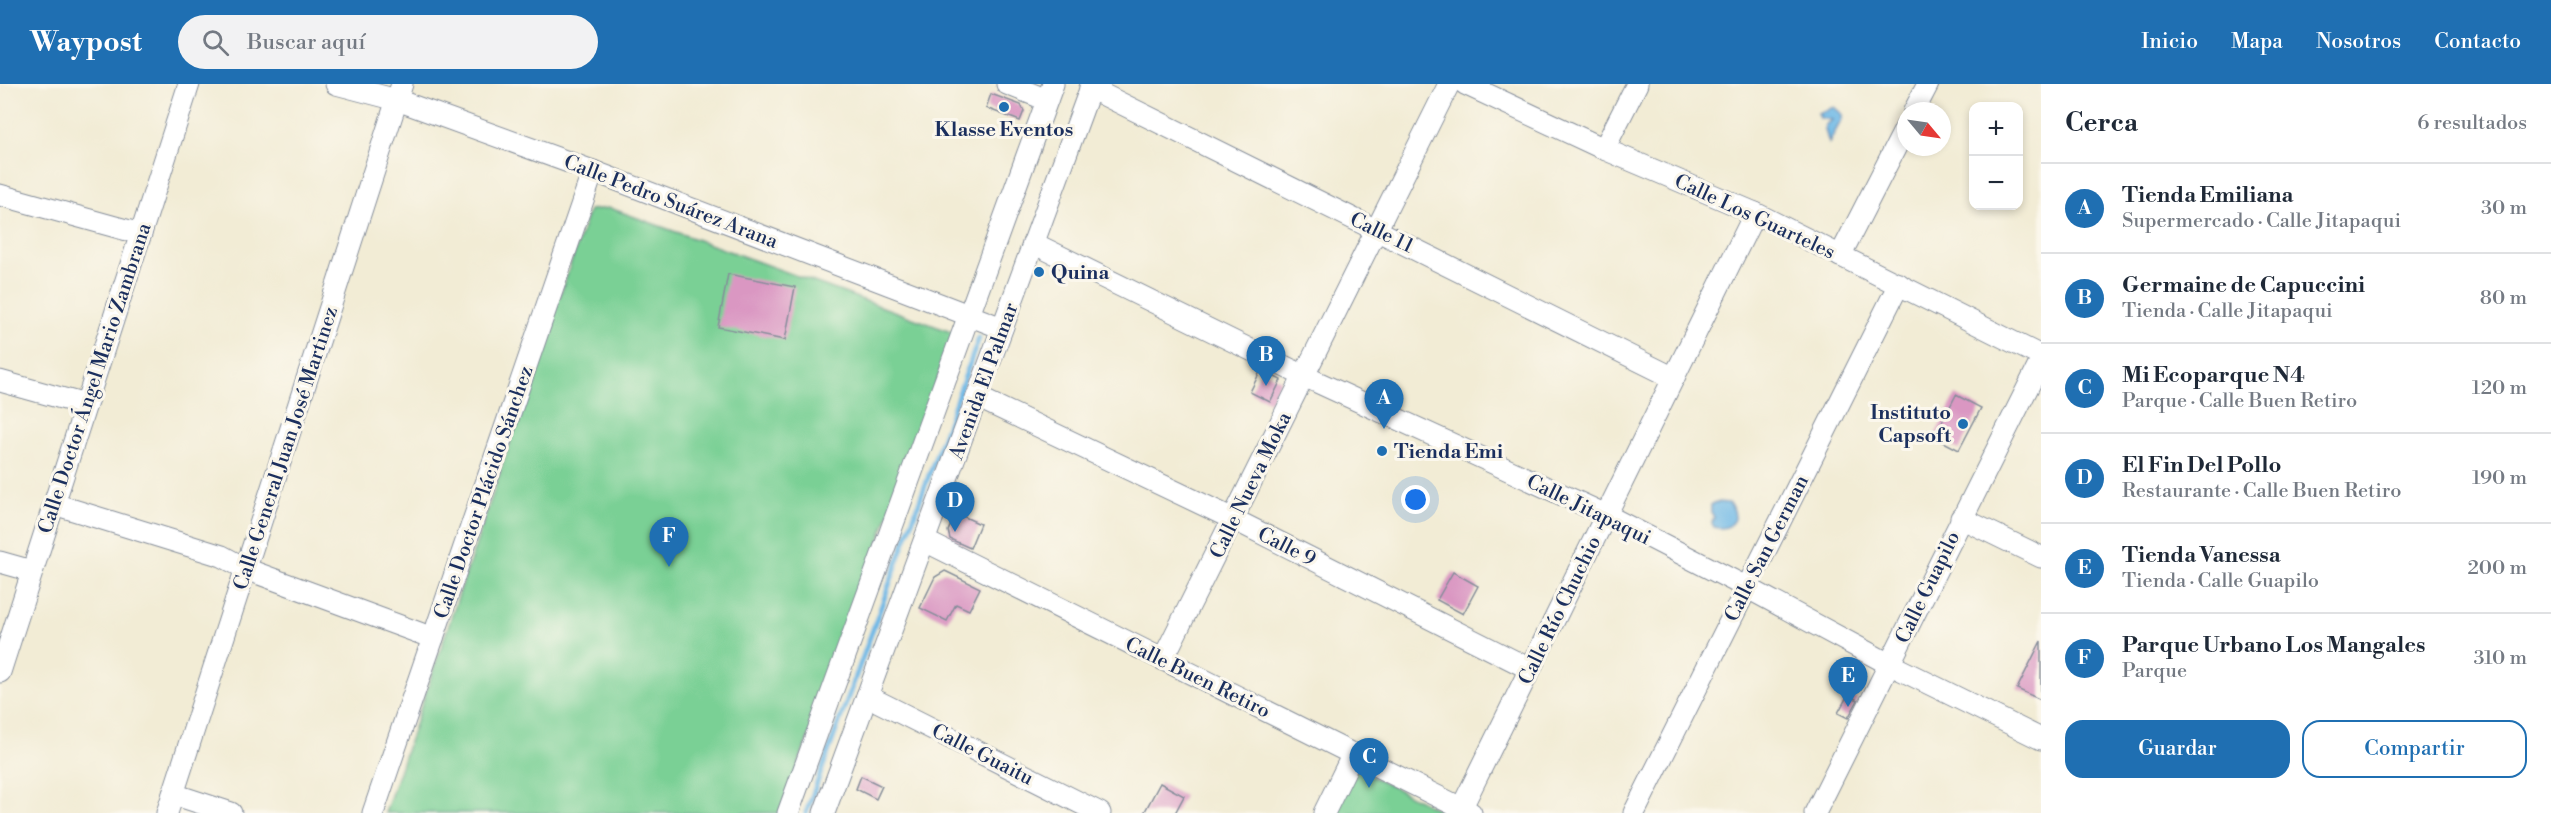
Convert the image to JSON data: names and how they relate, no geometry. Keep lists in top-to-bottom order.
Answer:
{
  "streets": {
    "street": [
      "Calle Pedro Suárez Arana",
      "Calle Los Guarteles",
      "Calle 11",
      "Calle Doctor Ángel Mario Zambrana",
      "Avenida El Palmar",
      "Calle General Juan José Martinez",
      "Calle Nueva Moka",
      "Calle Doctor Plácido Sánchez",
      "Calle Jitapaqui",
      "Calle 9",
      "Calle San German",
      "Calle Guapilo",
      "Calle Río Chuchio",
      "Calle Buen Retiro",
      "Calle Guaitu"
    ]
  },
  "crossings": [
    ["Calle Pedro Suárez Arana", "Avenida El Palmar"],
    ["Calle Pedro Suárez Arana", "Calle General Juan José Martinez"],
    ["Calle Pedro Suárez Arana", "Calle Doctor Plácido Sánchez"],
    ["Calle Los Guarteles", "Calle Nueva Moka"],
    ["Calle Los Guarteles", "Calle San German"],
    ["Calle Los Guarteles", "Calle Río Chuchio"],
    ["Calle 11", "Avenida El Palmar"],
    ["Calle 11", "Calle Nueva Moka"],
    ["Calle 11", "Calle Río Chuchio"],
    ["Avenida El Palmar", "Calle Jitapaqui"],
    ["Avenida El Palmar", "Calle 9"],
    ["Avenida El Palmar", "Calle Buen Retiro"],
    ["Avenida El Palmar", "Calle Guaitu"],
    ["Calle Nueva Moka", "Calle Jitapaqui"],
    ["Calle Nueva Moka", "Calle 9"],
    ["Calle Nueva Moka", "Calle Buen Retiro"],
    ["Calle Jitapaqui", "Calle San German"],
    ["Calle Jitapaqui", "Calle Guapilo"],
    ["Calle Jitapaqui", "Calle Río Chuchio"],
    ["Calle 9", "Calle Río Chuchio"],
    ["Calle Río Chuchio", "Calle Buen Retiro"]
  ],
  "places": [
    "Klasse Eventos",
    "Quina",
    "Instituto Capsoft",
    "Tienda Emi"
  ],
  "north": "bottom right",
  "page": {
    "header": "Waypost",
    "search": "Buscar aquí",
    "nav": [
      "Inicio",
      "Mapa",
      "Nosotros",
      "Contacto"
    ],
    "heading": ["Cerca", "6 resultados"],
    "map_buttons": ["+", "−"],
    "list": [
      {
        "mark": "A",
        "name": "Tienda Emiliana",
        "note": "Supermercado · Calle Jitapaqui",
        "value": "30 m"
      },
      {
        "mark": "B",
        "name": "Germaine de Capuccini",
        "note": "Tienda · Calle Jitapaqui",
        "value": "80 m"
      },
      {
        "mark": "C",
        "name": "Mi Ecoparque N4",
        "note": "Parque · Calle Buen Retiro",
        "value": "120 m"
      },
      {
        "mark": "D",
        "name": "El Fin Del Pollo",
        "note": "Restaurante · Calle Buen Retiro",
        "value": "190 m"
      },
      {
        "mark": "E",
        "name": "Tienda Vanessa",
        "note": "Tienda · Calle Guapilo",
        "value": "200 m"
      },
      {
        "mark": "F",
        "name": "Parque Urbano Los Mangales",
        "note": "Parque",
        "value": "310 m"
      }
    ],
    "pins": [
      "B",
      "A",
      "D",
      "F",
      "E",
      "C"
    ],
    "buttons": ["Guardar", "Compartir"]
  }
}
